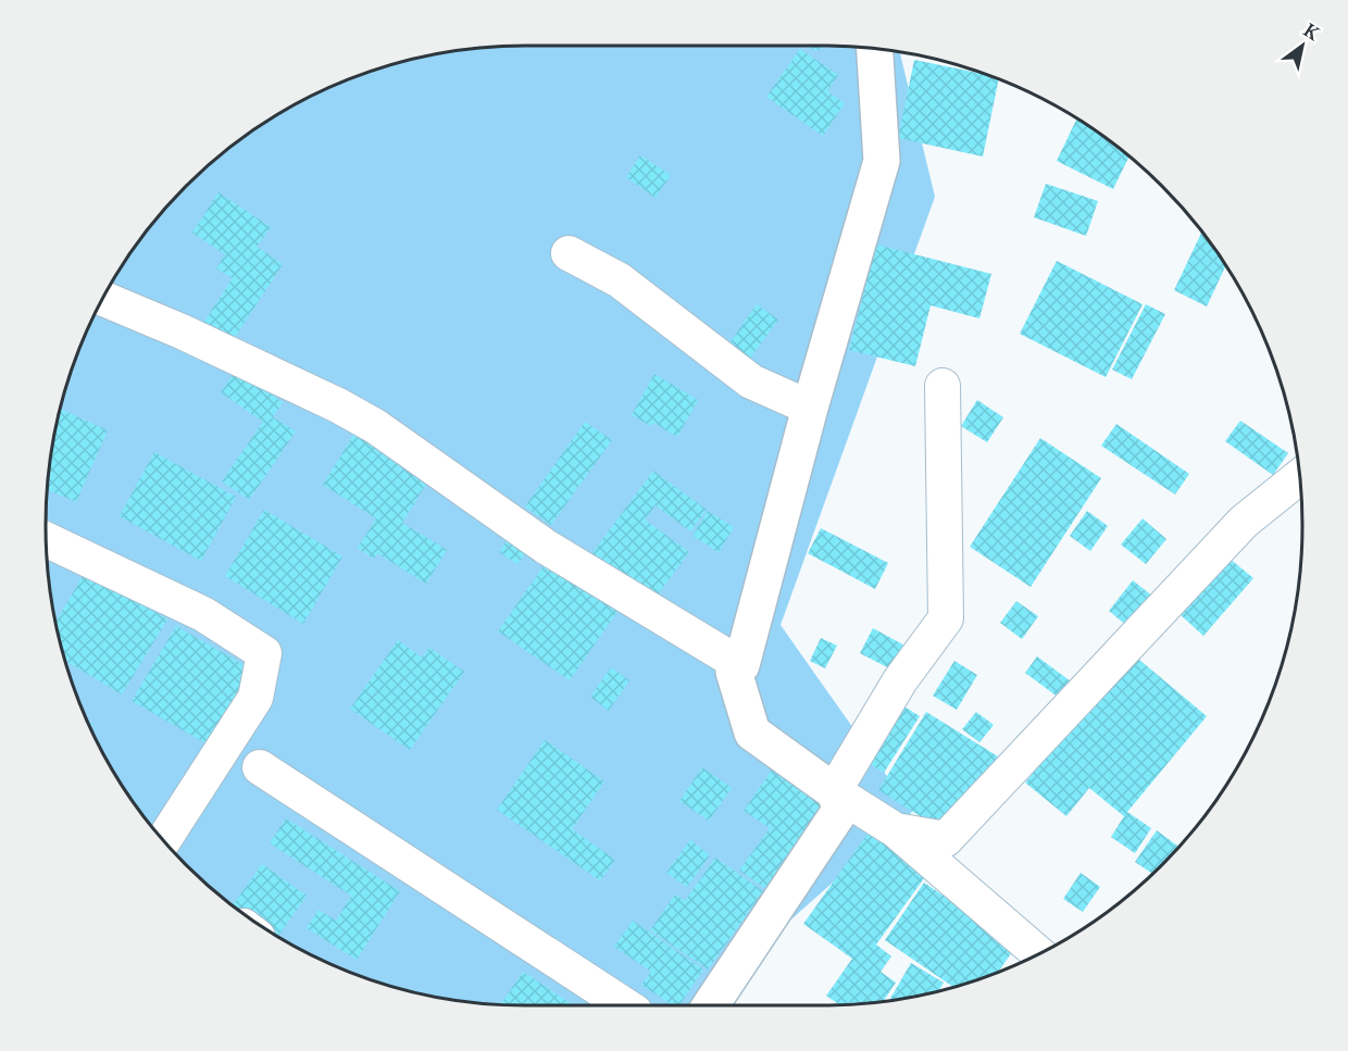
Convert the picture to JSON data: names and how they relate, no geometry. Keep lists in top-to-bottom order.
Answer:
{
  "north": "top right"
}
